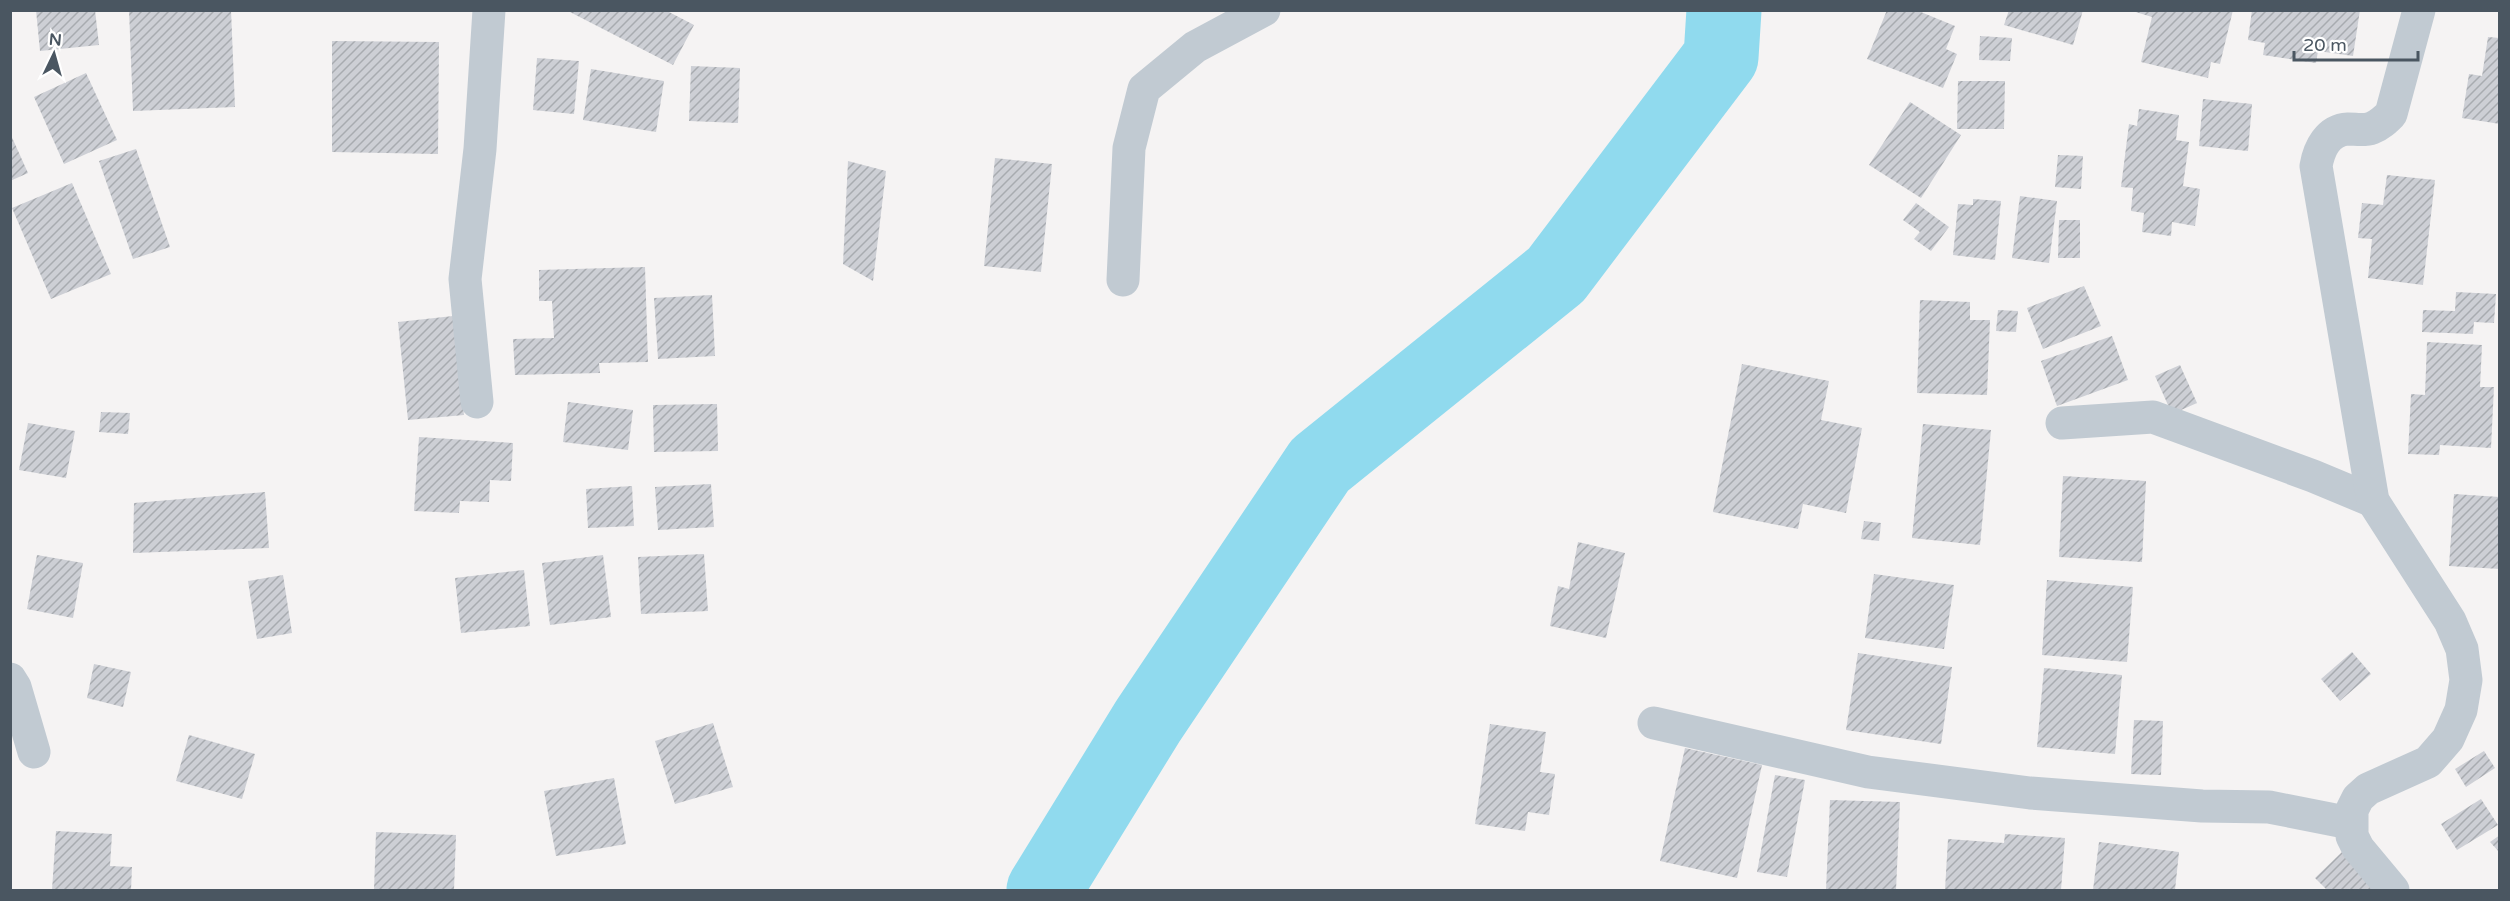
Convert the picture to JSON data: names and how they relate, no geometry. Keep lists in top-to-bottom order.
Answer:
{
  "scale_bar": "20 m",
  "north": "top"
}
